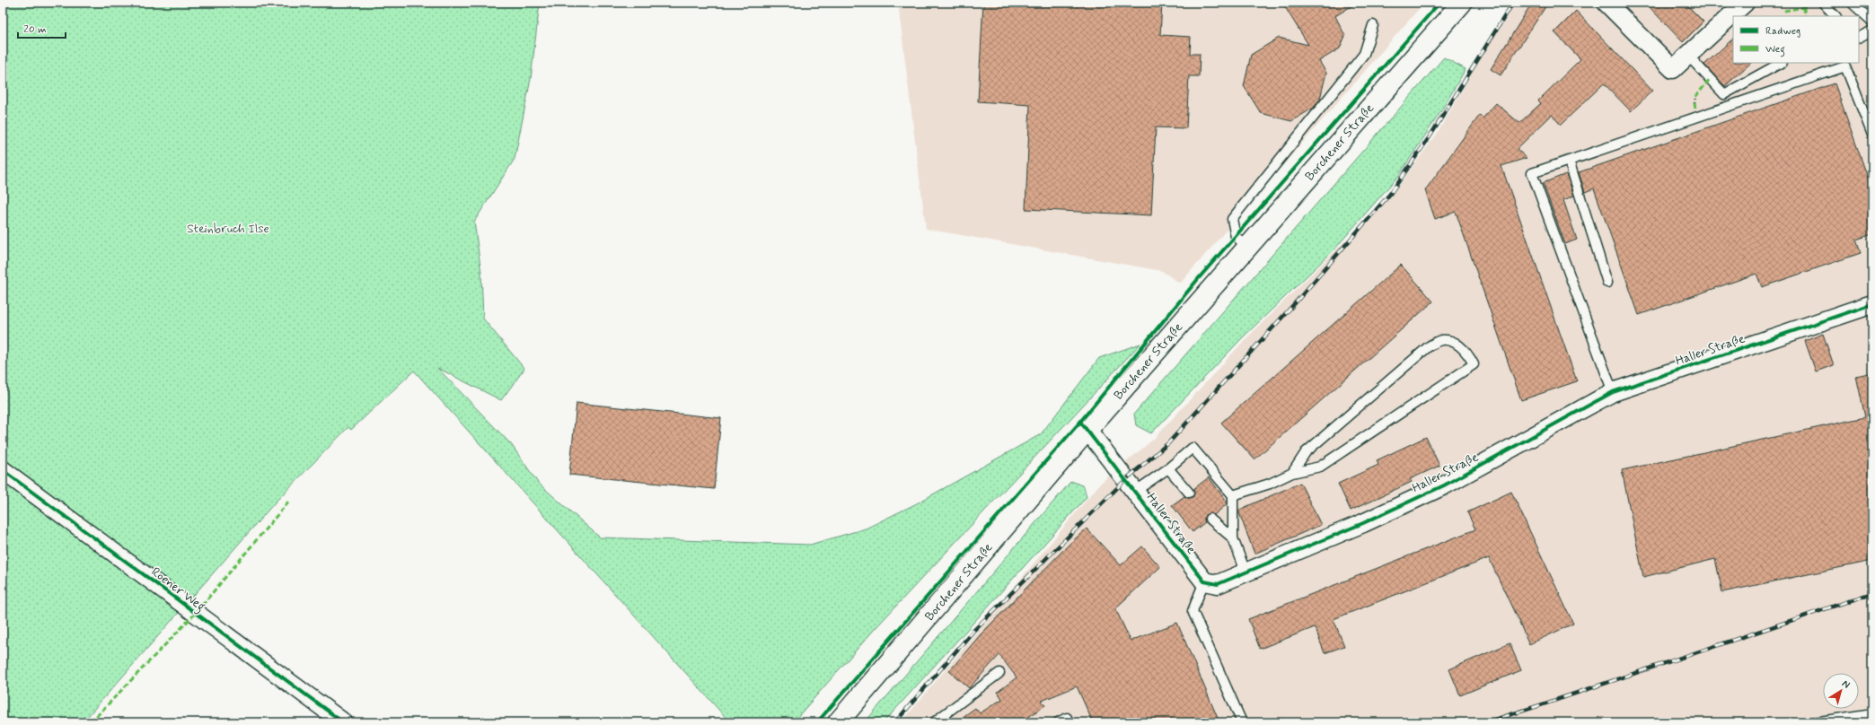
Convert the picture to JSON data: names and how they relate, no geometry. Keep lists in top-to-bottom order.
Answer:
{
  "streets": {
    "main road": ["Borchener Straße"],
    "street": ["Haller Straße", "Roener Weg"]
  },
  "crossings": [
    ["Borchener Straße", "Haller Straße"]
  ],
  "parks": ["Steinbruch Ilse"],
  "legend": ["Radweg", "Weg"],
  "scale_bar": "20 m",
  "north": "top right"
}
